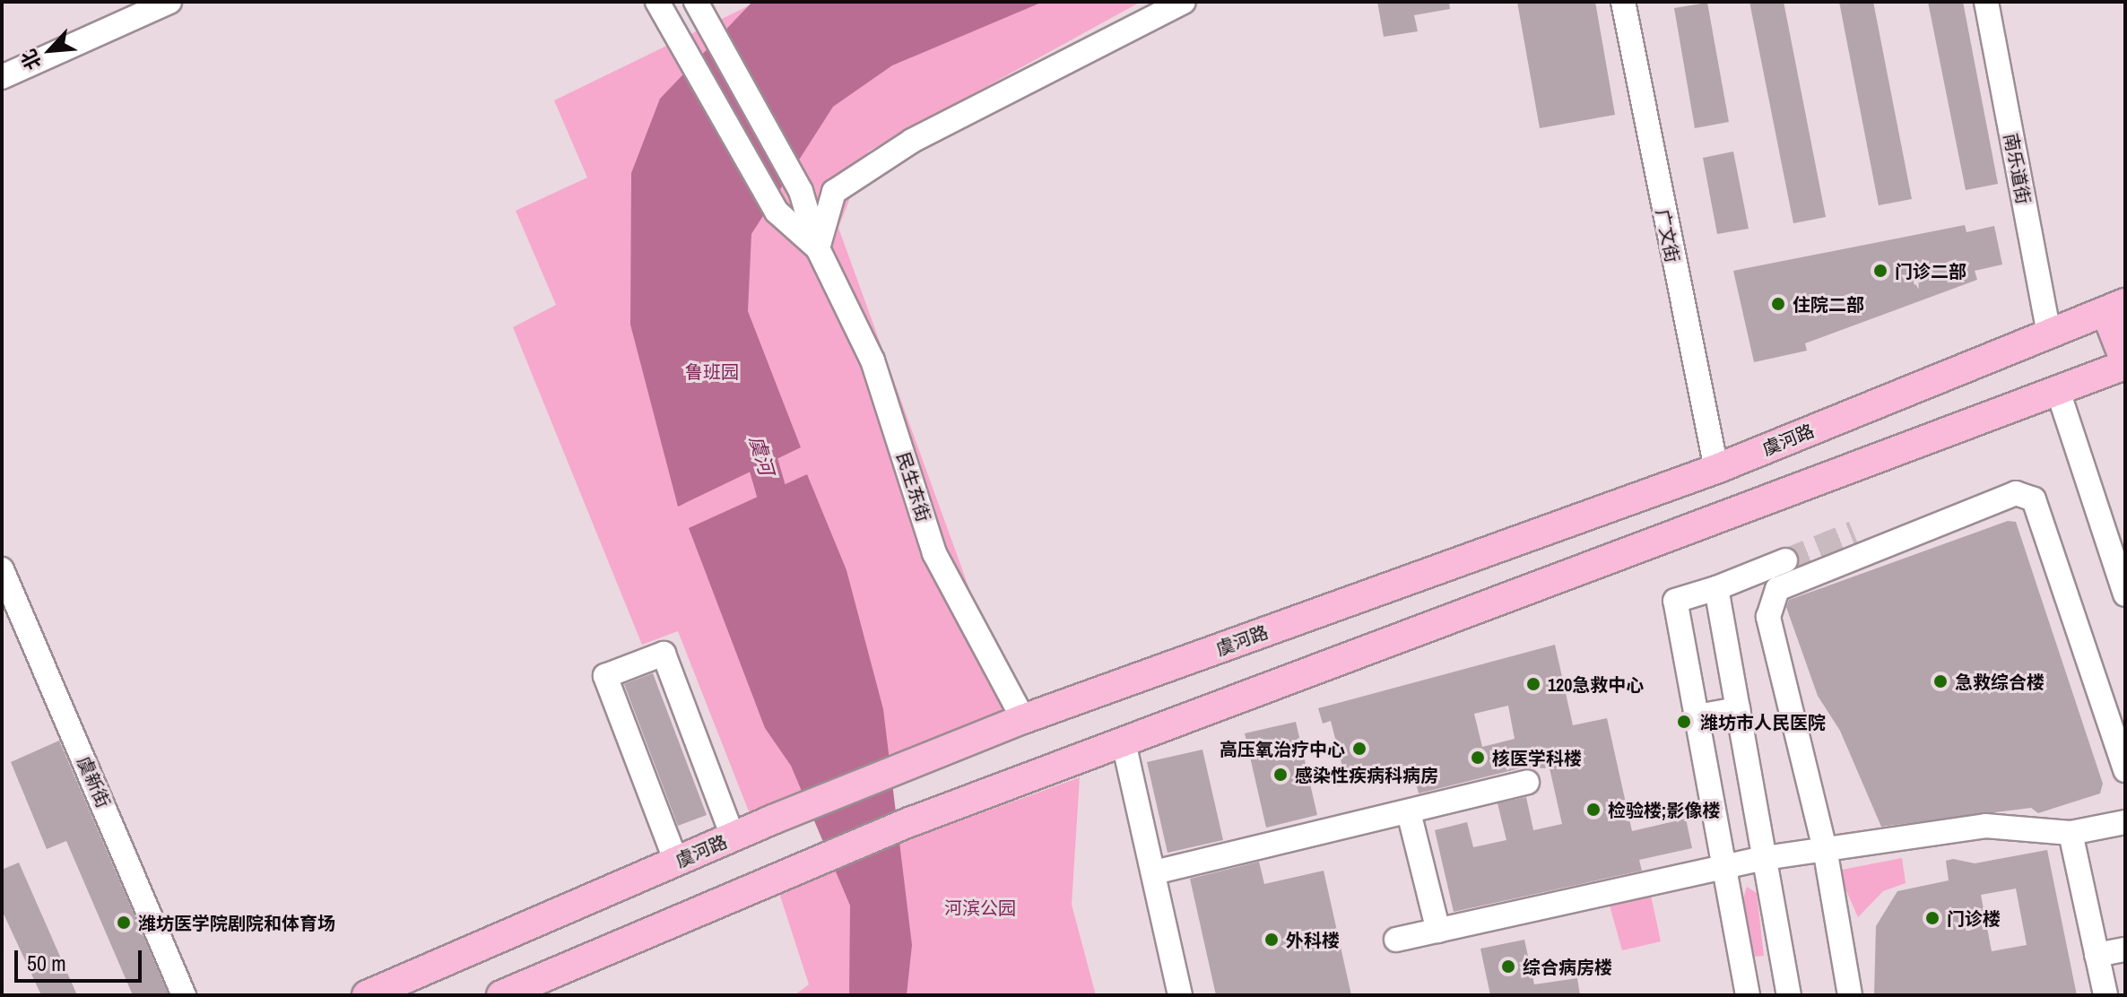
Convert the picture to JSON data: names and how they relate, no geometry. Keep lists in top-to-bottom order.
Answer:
{
  "streets": {
    "main road": ["虞河路"],
    "street": [
      "南乐道街",
      "广文街",
      "民生东街",
      "虞新街"
    ]
  },
  "crossings": [
    ["南乐道街", "虞河路"],
    ["广文街", "虞河路"],
    ["虞河路", "民生东街"]
  ],
  "water": ["虞河"],
  "parks": ["鲁班园", "河滨公园"],
  "places": [
    "门诊二部",
    "住院二部",
    "急救综合楼",
    "120急救中心",
    "潍坊市人民医院",
    "高压氧治疗中心",
    "核医学科楼",
    "感染性疾病科病房",
    "检验楼;影像楼",
    "门诊楼",
    "潍坊医学院剧院和体育场",
    "外科楼",
    "综合病房楼"
  ],
  "scale_bar": "50 m",
  "north": "bottom left"
}
